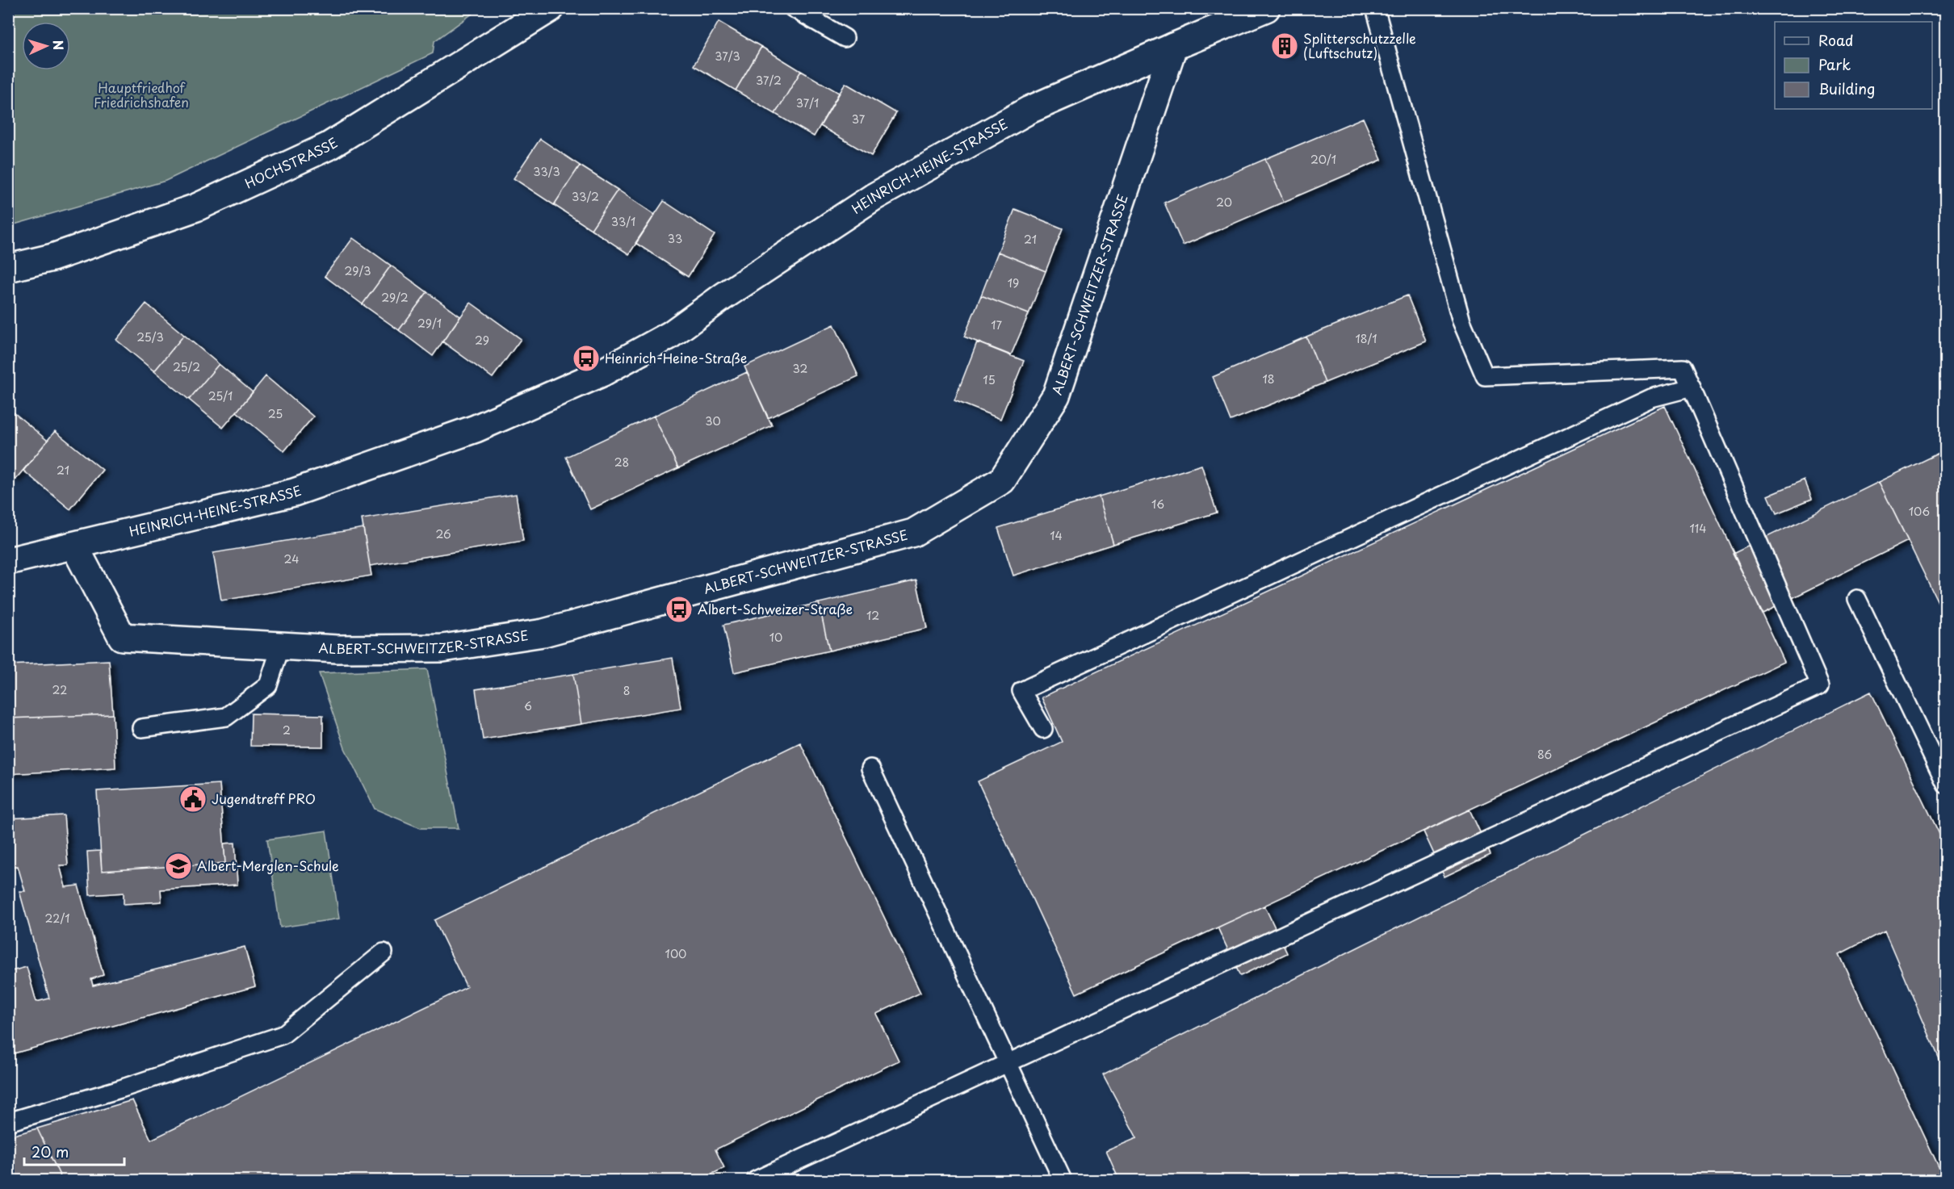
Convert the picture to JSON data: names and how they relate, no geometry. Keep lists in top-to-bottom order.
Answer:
{
  "streets": {
    "street": ["HOCHSTRASSE", "HEINRICH-HEINE-STRASSE", "ALBERT-SCHWEITZER-STRASSE"]
  },
  "crossings": [
    ["HEINRICH-HEINE-STRASSE", "ALBERT-SCHWEITZER-STRASSE"]
  ],
  "parks": ["Hauptfriedhof Friedrichshafen"],
  "places": {
    "building": ["Splitterschutzzelle (Luftschutz)"],
    "bus stop": ["Heinrich-Heine-Straße", "Albert-Schweizer-Straße"],
    "public building": ["Jugendtreff PRO"],
    "school or university": ["Albert-Merglen-Schule"]
  },
  "house_numbers": [
    "37/3",
    "37/2",
    "37/1",
    "37",
    "20/1",
    "33/3",
    "33/2",
    "20",
    "33/1",
    "33",
    "21",
    "29/3",
    "19",
    "29/2",
    "29/1",
    "17",
    "25/3",
    "18/1",
    "29",
    "25/2",
    "32",
    "18",
    "15",
    "25/1",
    "25",
    "30",
    "28",
    "21",
    "16",
    "106",
    "114",
    "26",
    "14",
    "24",
    "12",
    "10",
    "22",
    "8",
    "6",
    "2",
    "86",
    "22/1",
    "100"
  ],
  "legend": ["Road", "Park", "Building"],
  "scale_bar": "20 m",
  "north": "right"
}
